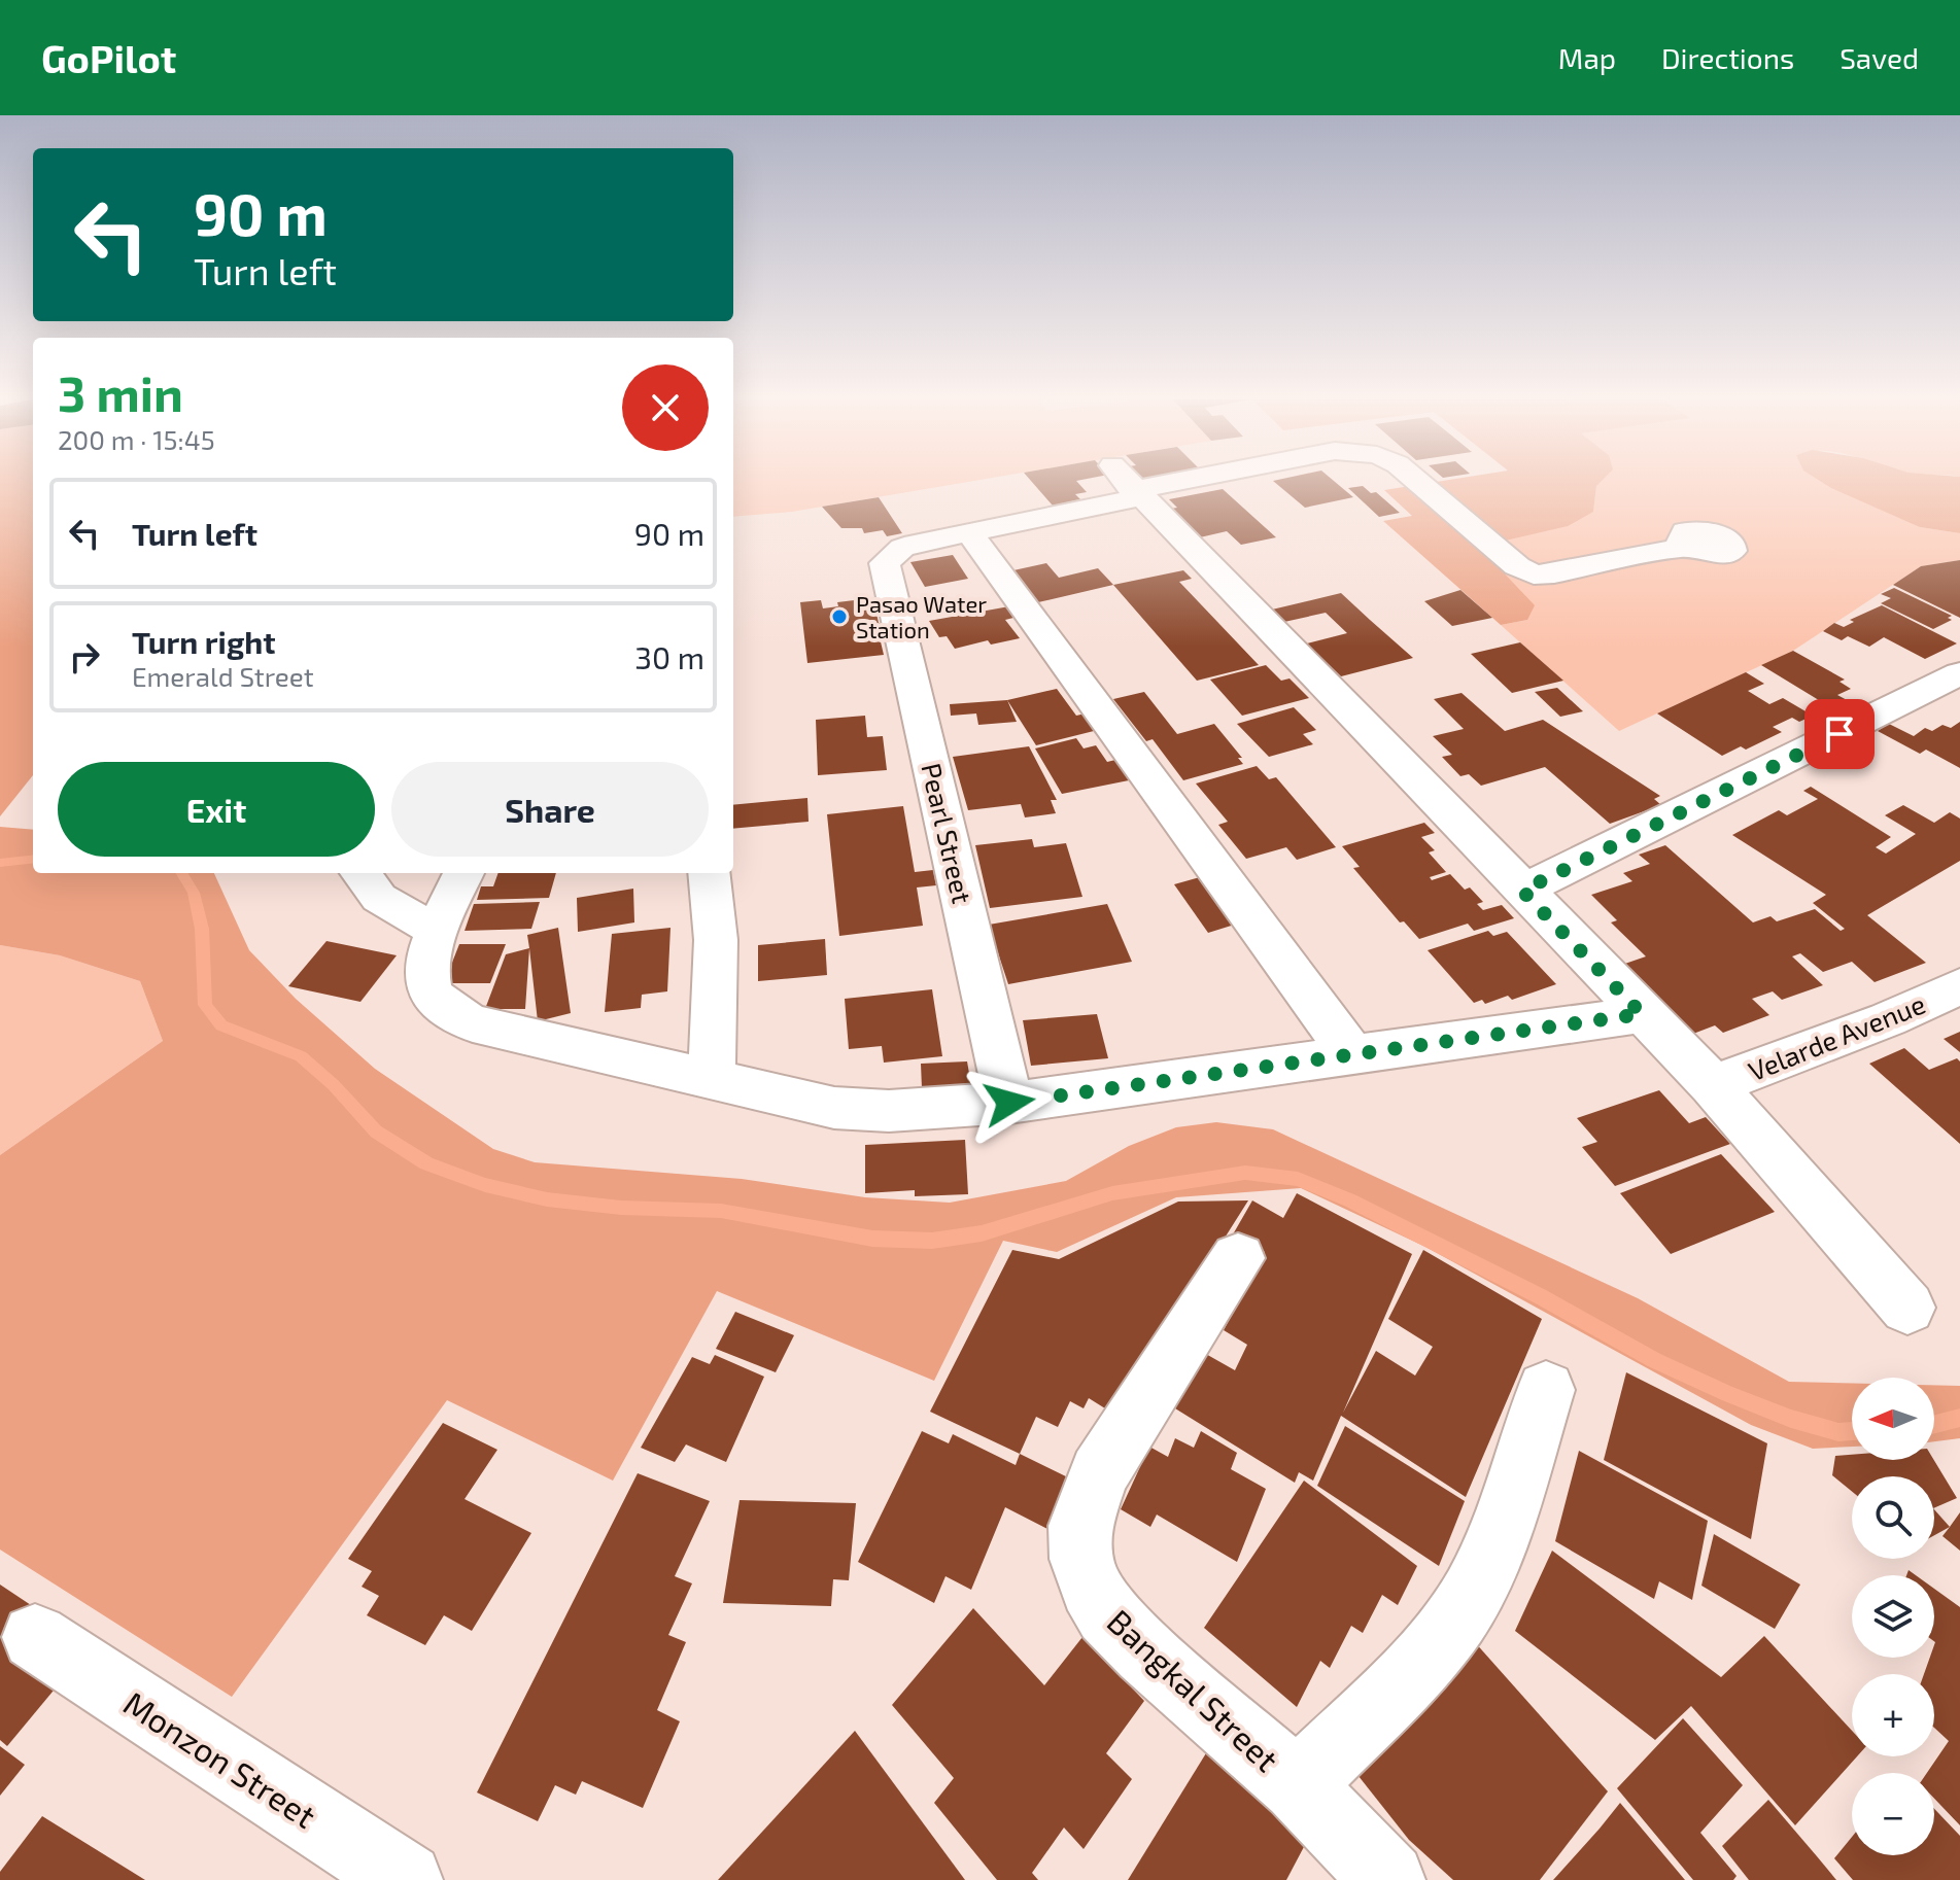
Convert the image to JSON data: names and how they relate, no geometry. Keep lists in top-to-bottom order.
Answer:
{
  "streets": {
    "street": [
      "Pearl Street",
      "Velarde Avenue",
      "Bangkal Street",
      "Monzon Street"
    ]
  },
  "places": ["Pasao Water Station"],
  "north": "left",
  "page": {
    "header": "GoPilot",
    "nav": ["Map", "Directions", "Saved"],
    "turn": ["90 m", "Turn left"],
    "heading": ["3 min", "200 m · 15:45"],
    "list": [
      {
        "name": "Turn left",
        "value": "90 m"
      },
      {
        "name": "Turn right",
        "note": "Emerald Street",
        "value": "30 m"
      }
    ],
    "buttons": ["Exit", "Share"],
    "map_buttons": ["+", "−"]
  }
}
